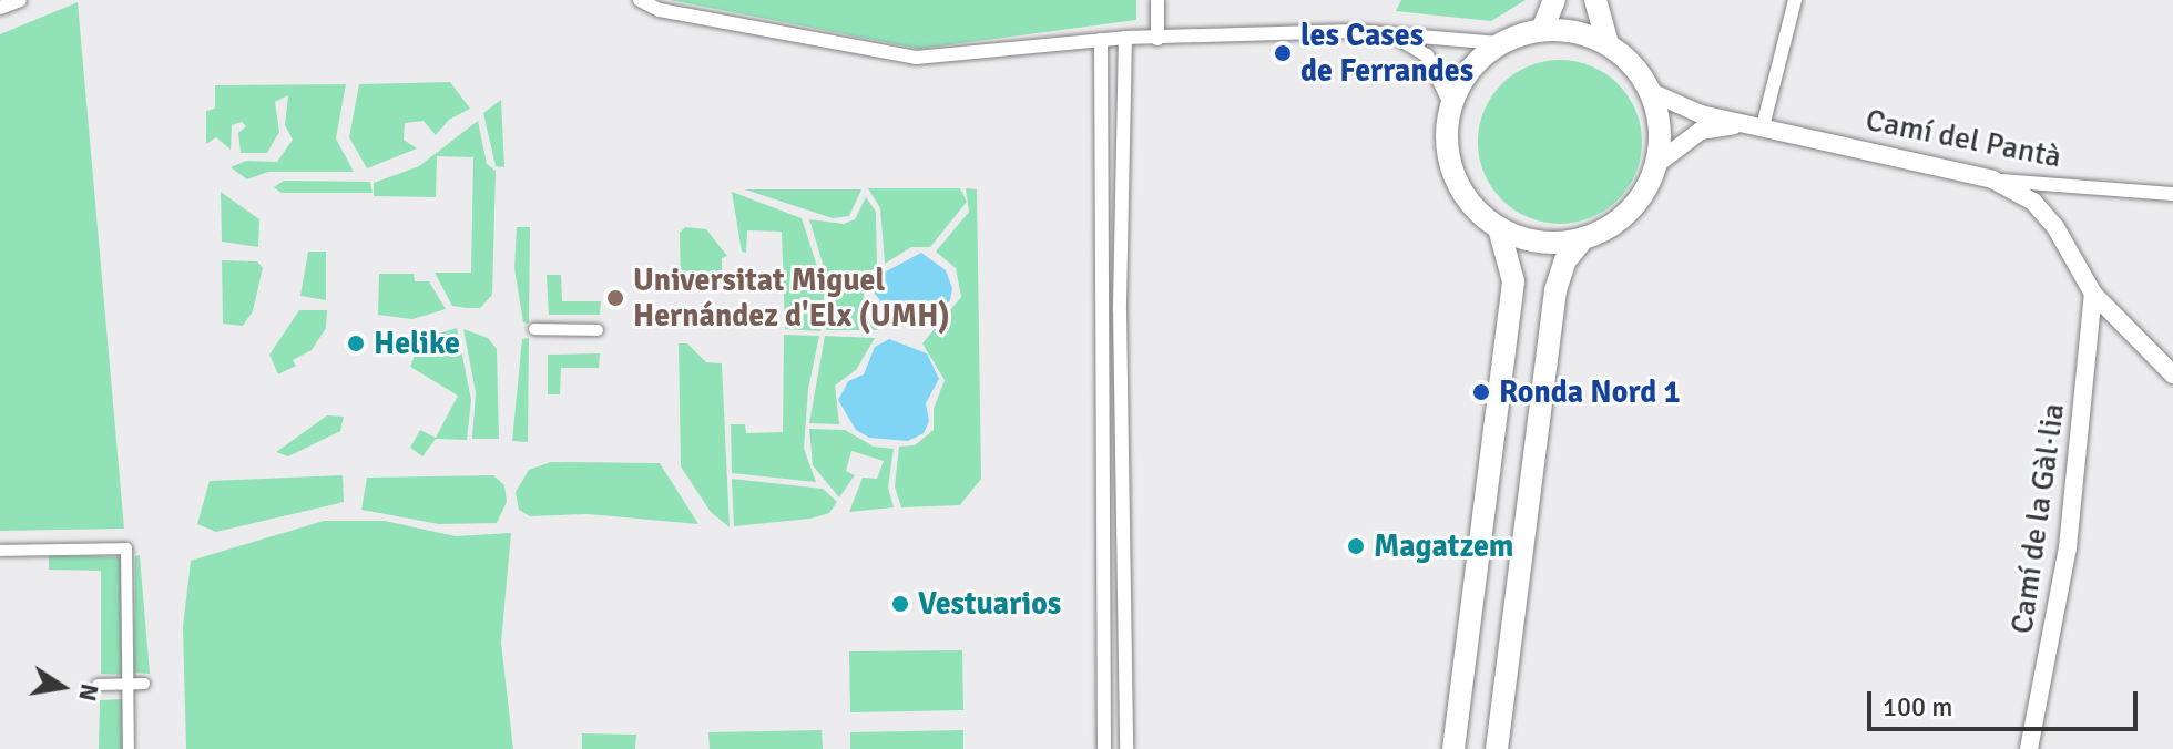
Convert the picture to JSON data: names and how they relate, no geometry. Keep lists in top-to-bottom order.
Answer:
{
  "streets": {
    "street": ["Camí del Pantà", "Camí de la Gàl·lia"]
  },
  "places": [
    "les Cases de Ferrandes",
    "Universitat Miguel Hernández d'Elx (UMH)",
    "Helike",
    "Ronda Nord 1",
    "Magatzem",
    "Vestuarios"
  ],
  "scale_bar": "100 m",
  "north": "right"
}
